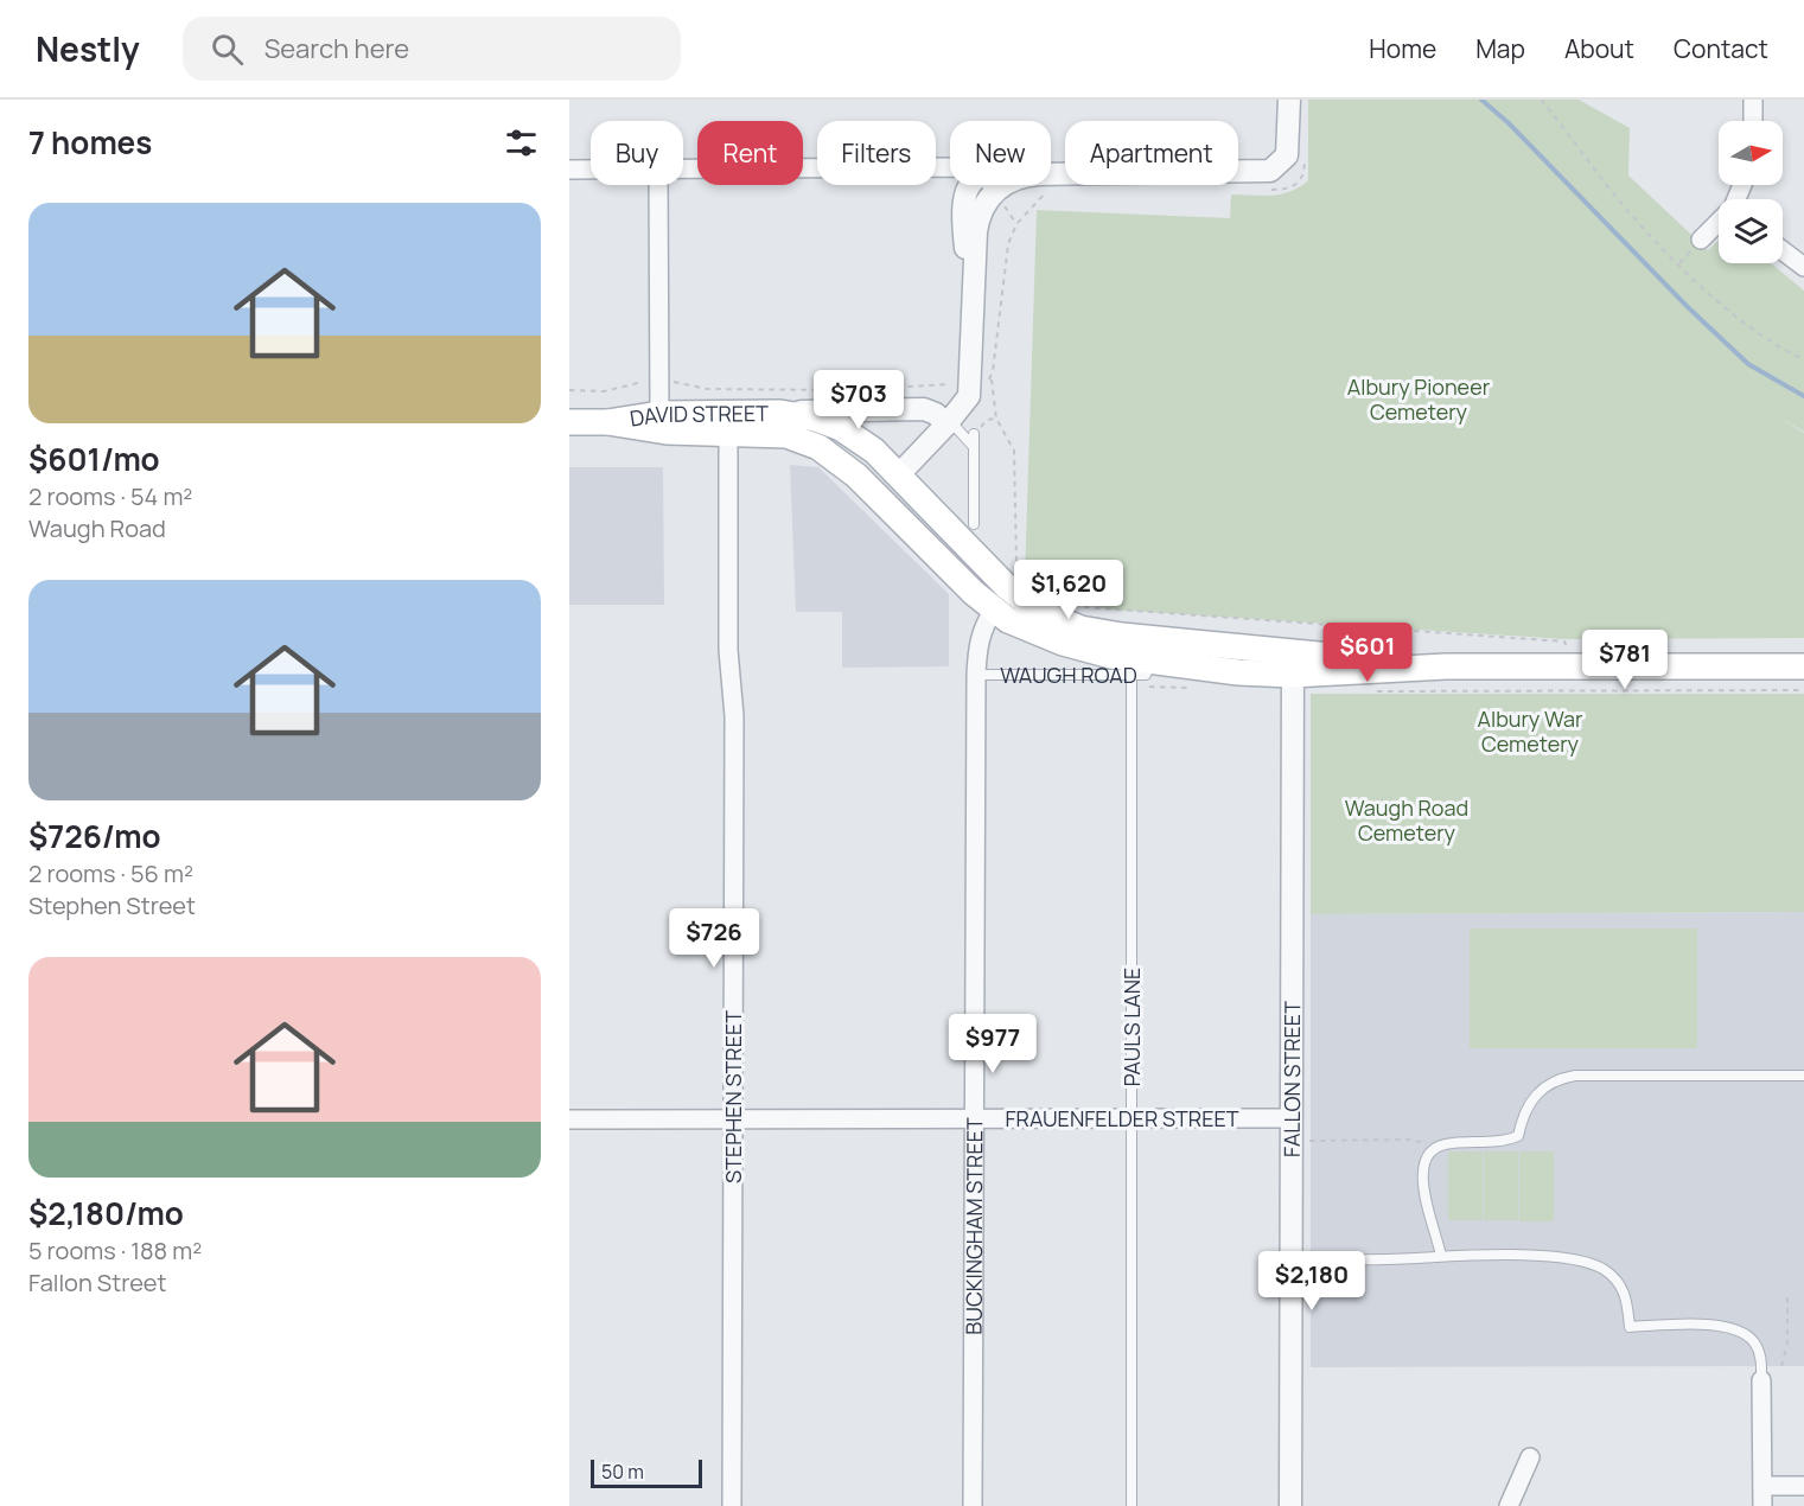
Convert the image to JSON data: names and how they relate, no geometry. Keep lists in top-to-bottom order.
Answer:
{
  "streets": {
    "main road": ["DAVID STREET", "WAUGH ROAD"],
    "street": [
      "FALLON STREET",
      "STEPHEN STREET",
      "FRAUENFELDER STREET",
      "BUCKINGHAM STREET"
    ],
    "lane": ["PAULS LANE"]
  },
  "crossings": [
    ["DAVID STREET", "WAUGH ROAD"],
    ["DAVID STREET", "STEPHEN STREET"],
    ["WAUGH ROAD", "PAULS LANE"],
    ["WAUGH ROAD", "FALLON STREET"],
    ["WAUGH ROAD", "BUCKINGHAM STREET"],
    ["PAULS LANE", "FRAUENFELDER STREET"],
    ["FALLON STREET", "FRAUENFELDER STREET"],
    ["STEPHEN STREET", "FRAUENFELDER STREET"],
    ["FRAUENFELDER STREET", "BUCKINGHAM STREET"]
  ],
  "parks": ["Albury Pioneer Cemetery", "Albury War Cemetery", "Waugh Road Cemetery"],
  "scale_bar": "50 m",
  "north": "right",
  "page": {
    "header": "Nestly",
    "search": "Search here",
    "nav": [
      "Home",
      "Map",
      "About",
      "Contact"
    ],
    "heading": "7 homes",
    "chip": [
      "Buy",
      "Rent",
      "Filters",
      "New",
      "Apartment"
    ],
    "list": [
      {
        "name": "$601/mo",
        "note": "2 rooms · 54 m² · Waugh Road"
      },
      {
        "name": "$726/mo",
        "note": "2 rooms · 56 m² · Stephen Street"
      },
      {
        "name": "$2,180/mo",
        "note": "5 rooms · 188 m² · Fallon Street"
      }
    ],
    "price": [
      "$703",
      "$1,620",
      "$601",
      "$781",
      "$726",
      "$977",
      "$2,180"
    ],
    "scale": "50 m"
  }
}
